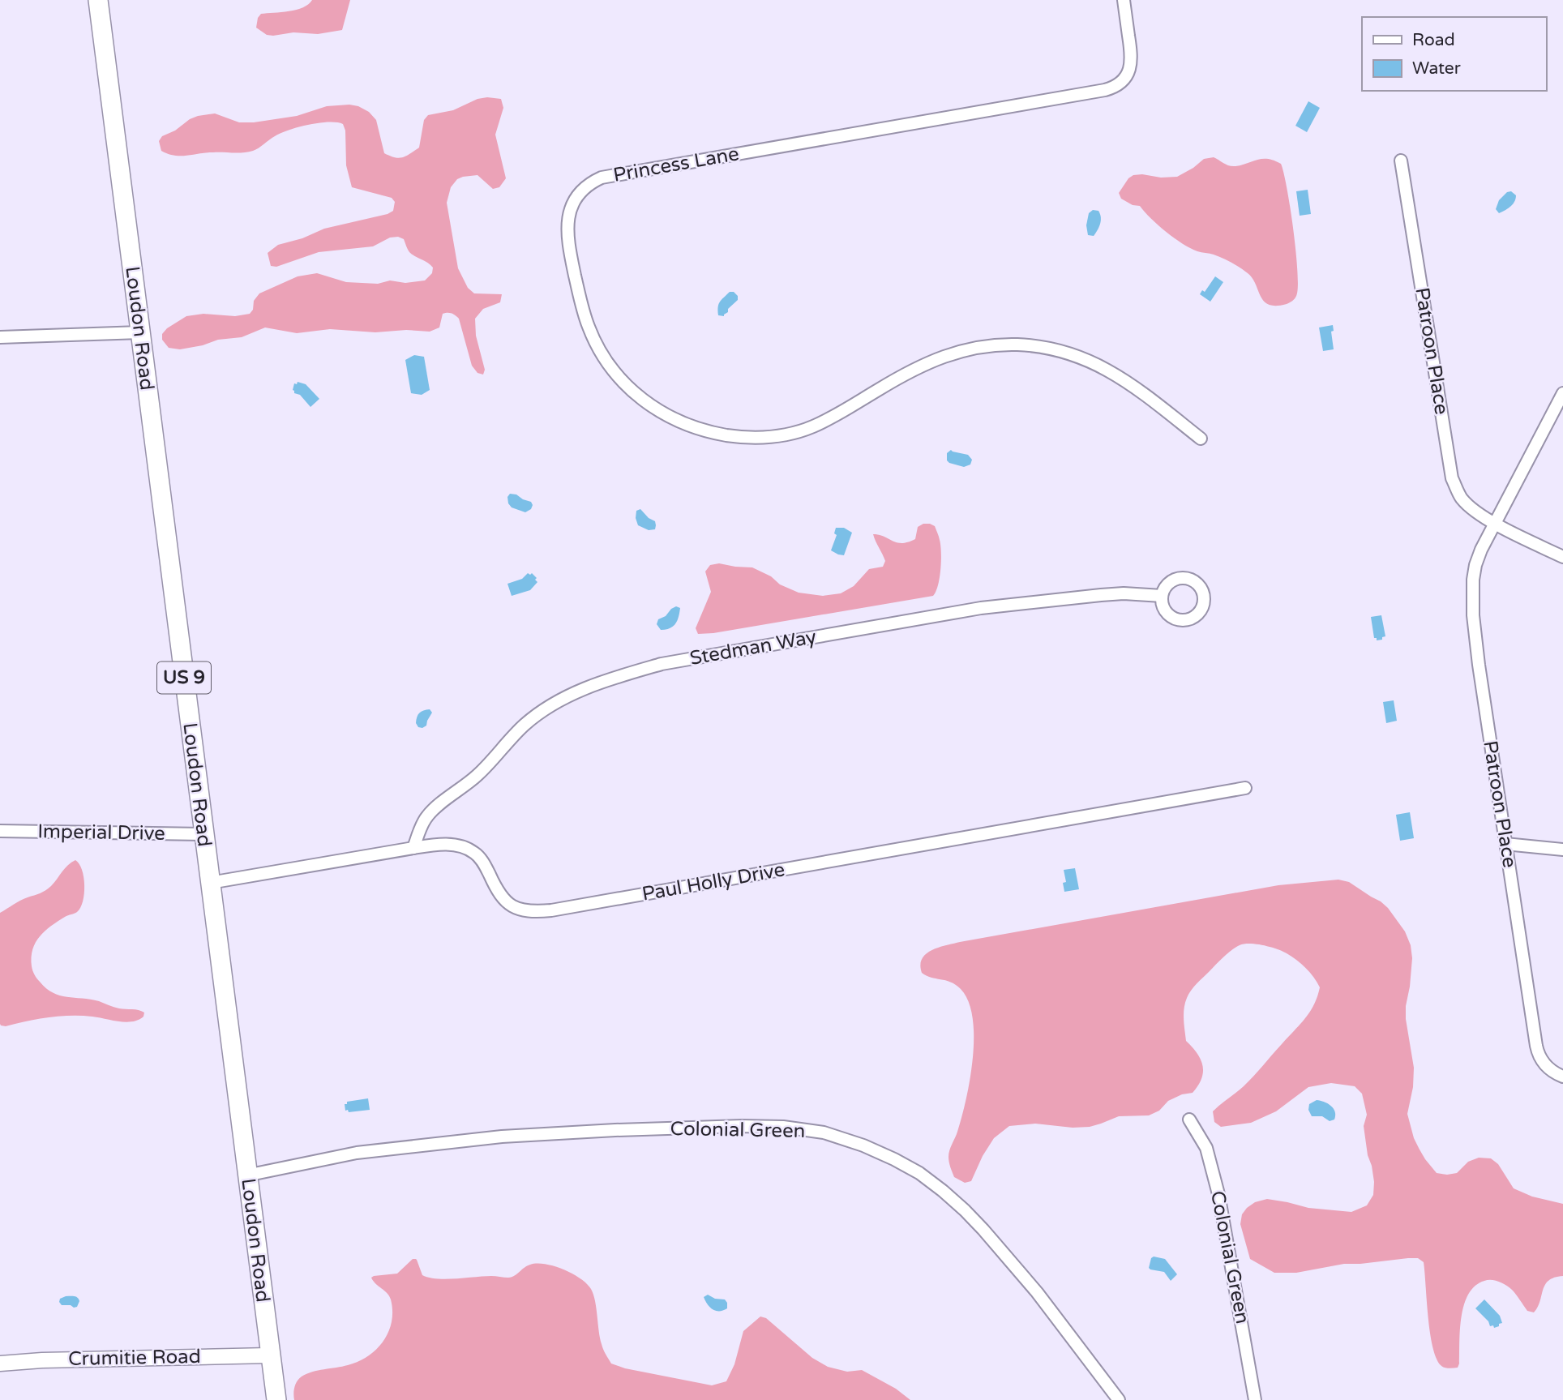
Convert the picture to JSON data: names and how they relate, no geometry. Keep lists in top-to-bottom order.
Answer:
{
  "streets": {
    "main road": ["Loudon Road", "US 9"],
    "street": [
      "Princess Lane",
      "Patroon Place",
      "Stedman Way",
      "Imperial Drive",
      "Paul Holly Drive",
      "Colonial Green",
      "Crumitie Road"
    ]
  },
  "crossings": [
    ["Loudon Road", "Imperial Drive"],
    ["Loudon Road", "Paul Holly Drive"],
    ["Loudon Road", "Colonial Green"],
    ["Loudon Road", "Crumitie Road"],
    ["Stedman Way", "Paul Holly Drive"]
  ],
  "legend": ["Road", "Water"]
}
